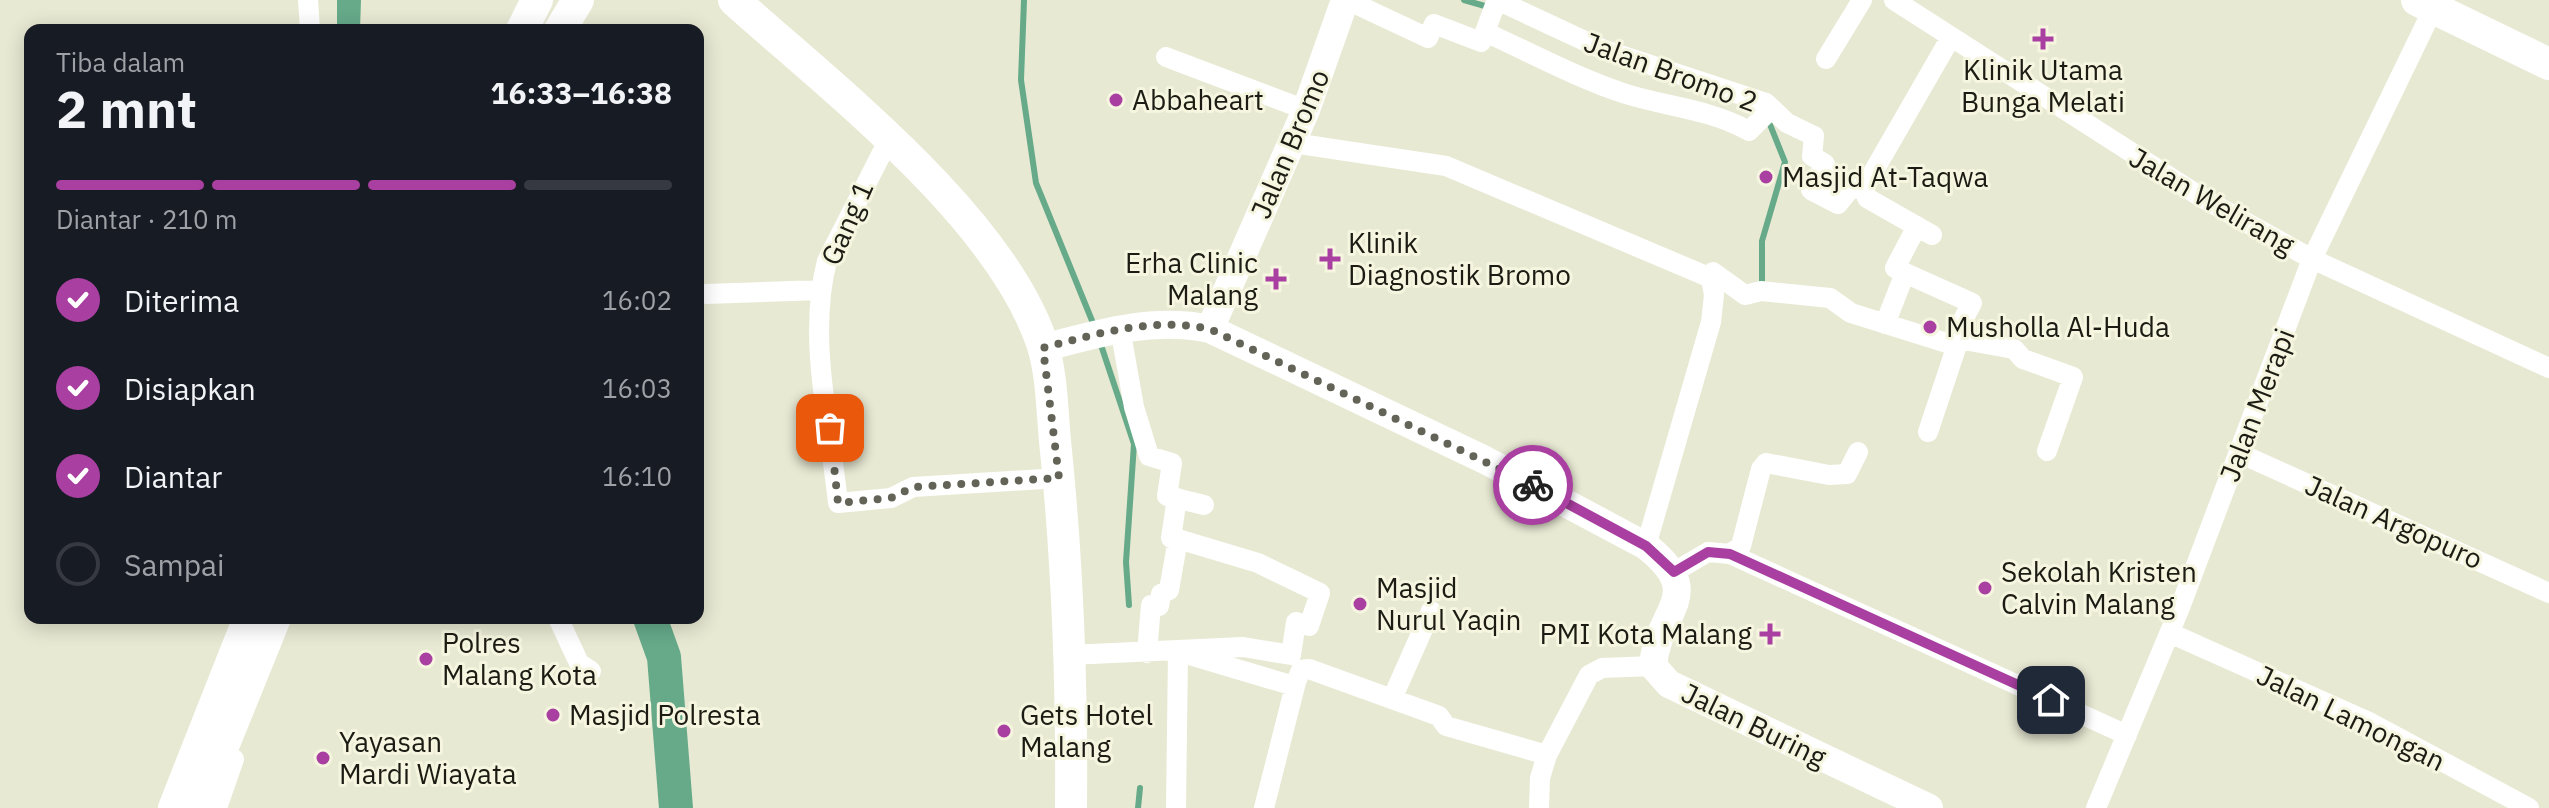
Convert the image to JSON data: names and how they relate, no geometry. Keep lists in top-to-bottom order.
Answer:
{
  "streets": {
    "street": [
      "Jalan Bromo 2",
      "Jalan Bromo",
      "Jalan Welirang",
      "Gang 1",
      "Jalan Merapi",
      "Jalan Argopuro",
      "Jalan Lamongan",
      "Jalan Buring"
    ]
  },
  "crossings": [
    ["Jalan Welirang", "Jalan Merapi"],
    ["Jalan Merapi", "Jalan Argopuro"],
    ["Jalan Merapi", "Jalan Lamongan"]
  ],
  "places": {
    "health": [
      "Klinik Utama Bunga Melati",
      "Klinik Diagnostik Bromo",
      "Erha Clinic Malang",
      "PMI Kota Malang"
    ],
    "other": [
      "Abbaheart",
      "Masjid At-Taqwa",
      "Musholla Al-Huda",
      "Sekolah Kristen Calvin Malang",
      "Masjid Nurul Yaqin",
      "Polres Malang Kota",
      "Masjid Polresta",
      "Gets Hotel Malang",
      "Yayasan Mardi Wiayata"
    ]
  },
  "page": {
    "heading": ["2 mnt", "Tiba dalam", "16:33–16:38"],
    "bar": "Diantar · 210 m",
    "list": [
      ["Diterima", "16:02"],
      ["Disiapkan", "16:03"],
      ["Diantar", "16:10"],
      "Sampai"
    ]
  }
}
